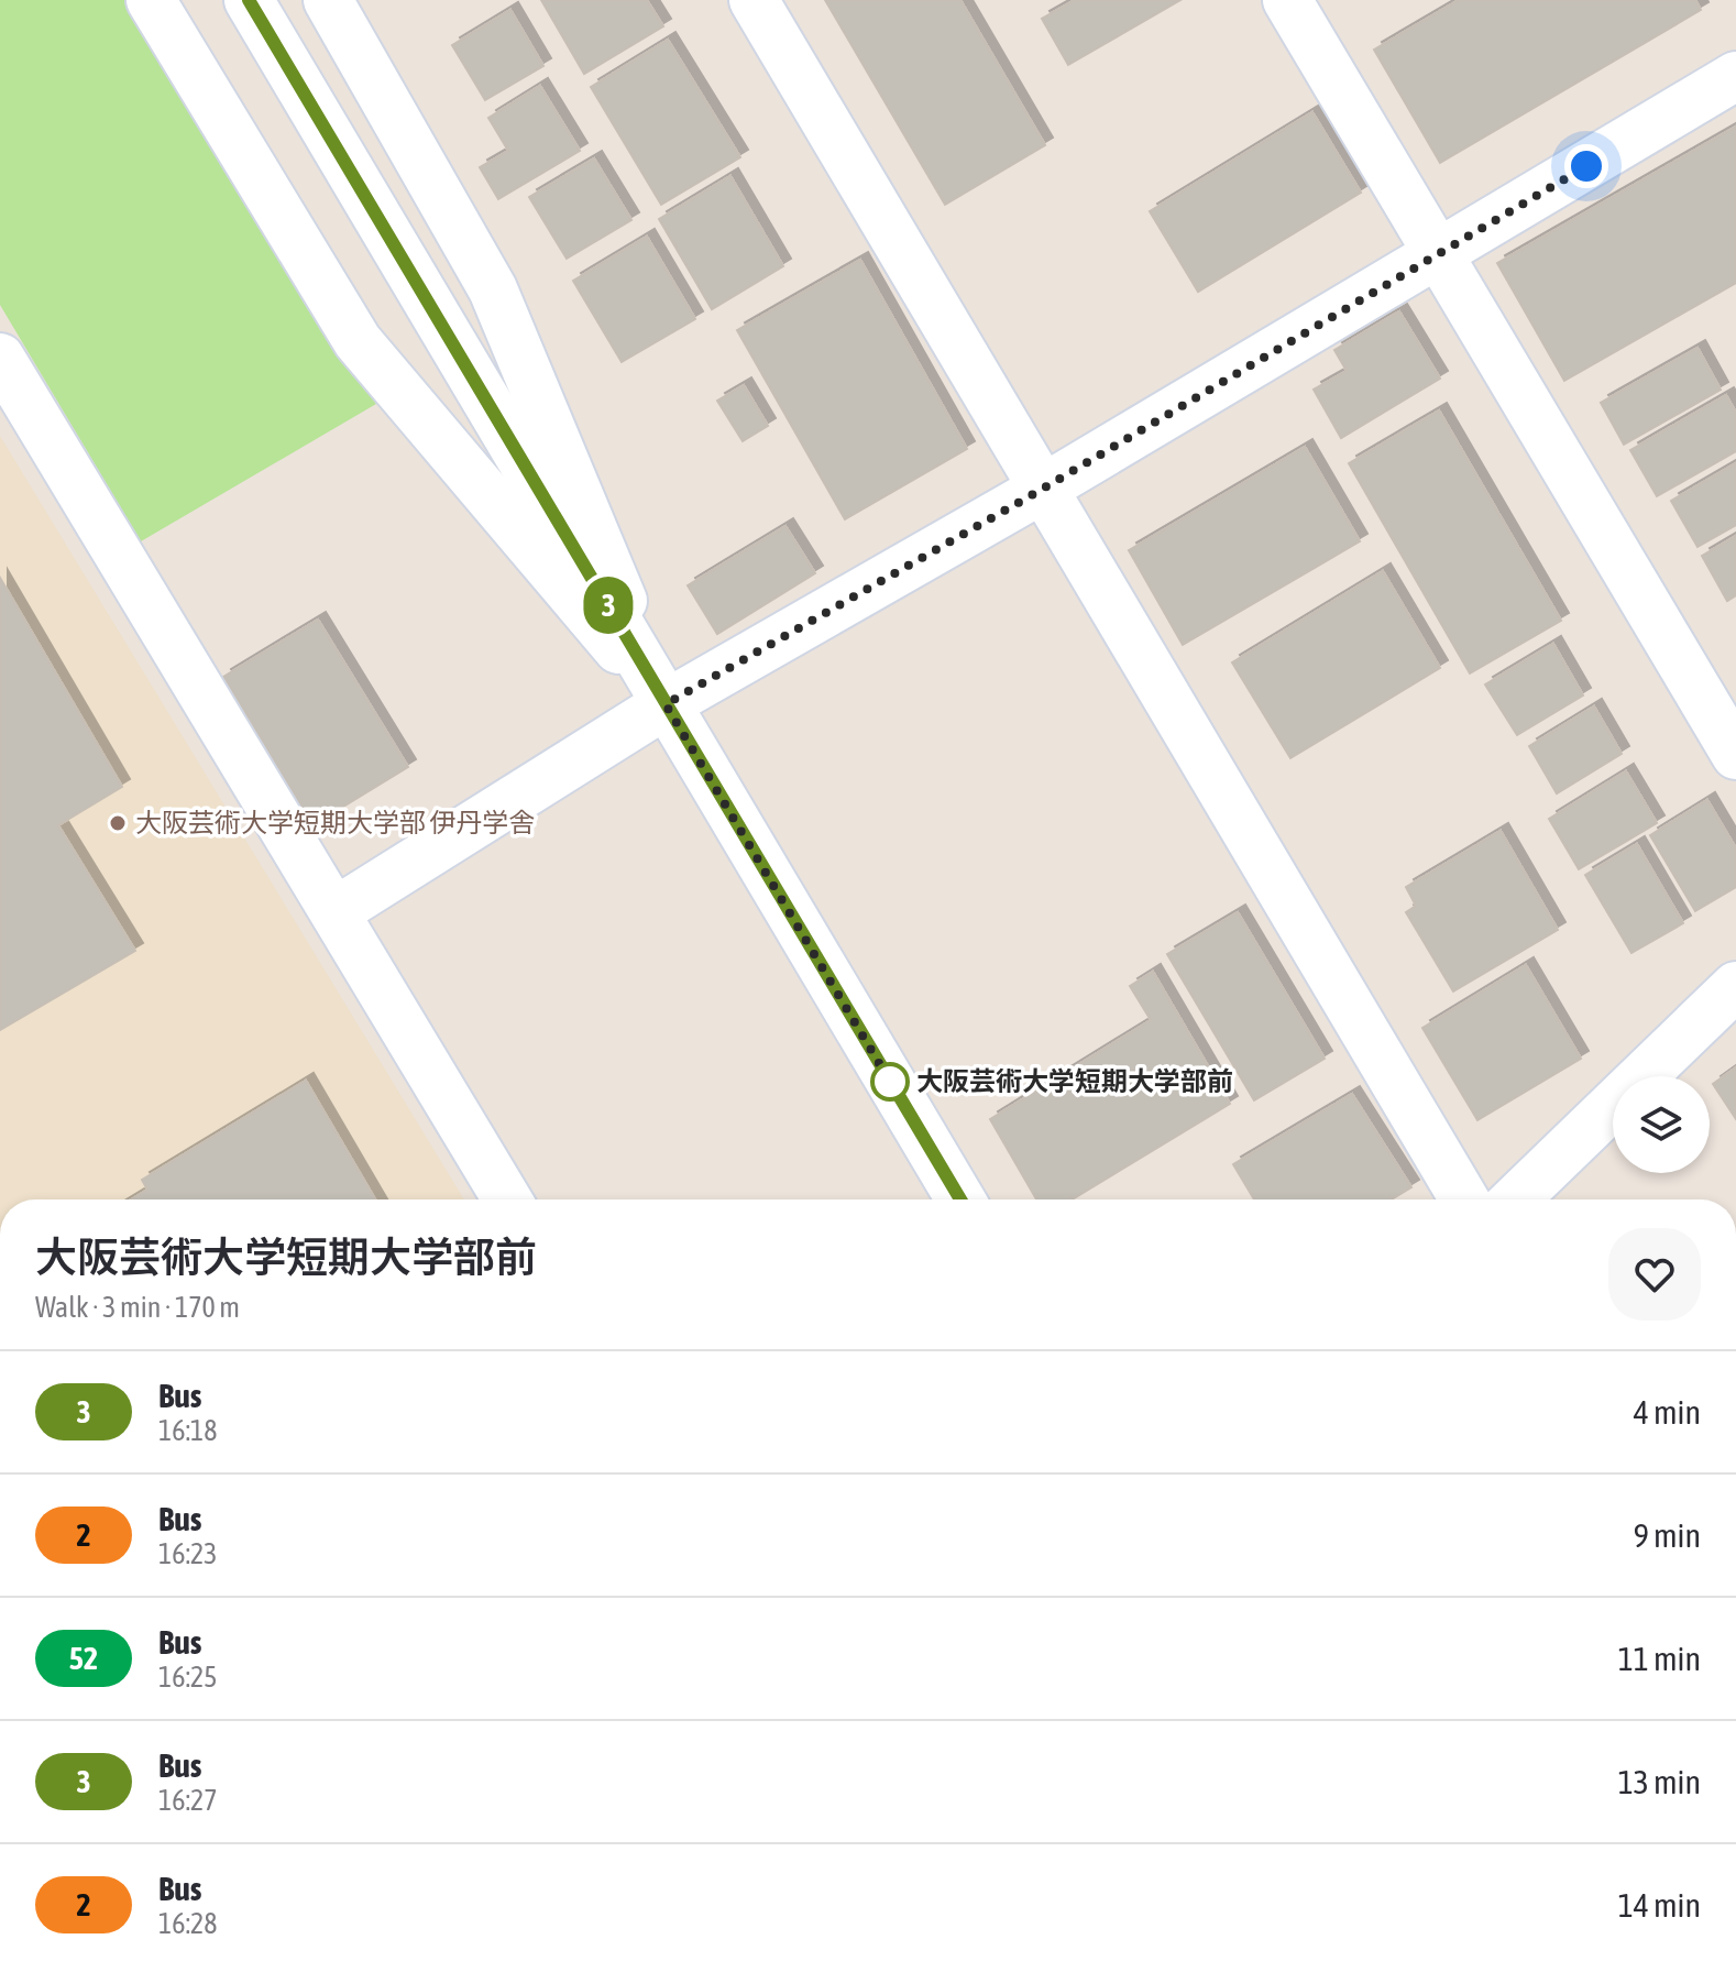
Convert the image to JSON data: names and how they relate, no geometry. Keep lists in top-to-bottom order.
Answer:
{
  "places": ["大阪芸術大学短期大学部 伊丹学舎", "大阪芸術大学短期大学部前"],
  "lines": ["bus line 3"],
  "page": {
    "on_map": "3",
    "heading": ["大阪芸術大学短期大学部前", "Walk · 3 min · 170 m"],
    "list": [
      {
        "mark": "3",
        "name": "Bus",
        "note": "16:18",
        "value": "4 min"
      },
      {
        "mark": "2",
        "name": "Bus",
        "note": "16:23",
        "value": "9 min"
      },
      {
        "mark": "52",
        "name": "Bus",
        "note": "16:25",
        "value": "11 min"
      },
      {
        "mark": "3",
        "name": "Bus",
        "note": "16:27",
        "value": "13 min"
      },
      {
        "mark": "2",
        "name": "Bus",
        "note": "16:28",
        "value": "14 min"
      }
    ]
  }
}
